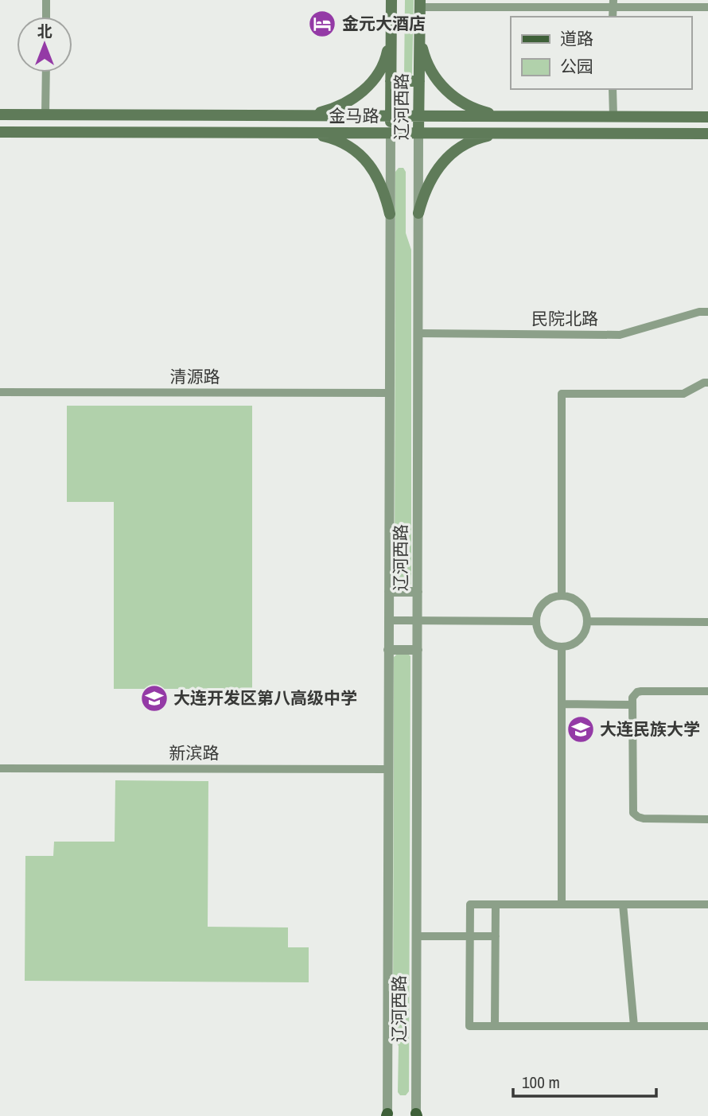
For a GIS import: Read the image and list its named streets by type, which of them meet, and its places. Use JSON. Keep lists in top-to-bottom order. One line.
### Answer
{"streets":{"main road":["辽河西路","金马路"],"street":["民院北路","清源路","新滨路"]},"crossings":[["辽河西路","金马路"],["辽河西路","民院北路"],["辽河西路","清源路"],["辽河西路","新滨路"]],"places":{"hotel":["金元大酒店"],"school or university":["大连开发区第八高级中学","大连民族大学"]},"legend":["道路","公园"],"scale_bar":"100 m","north":"top"}
